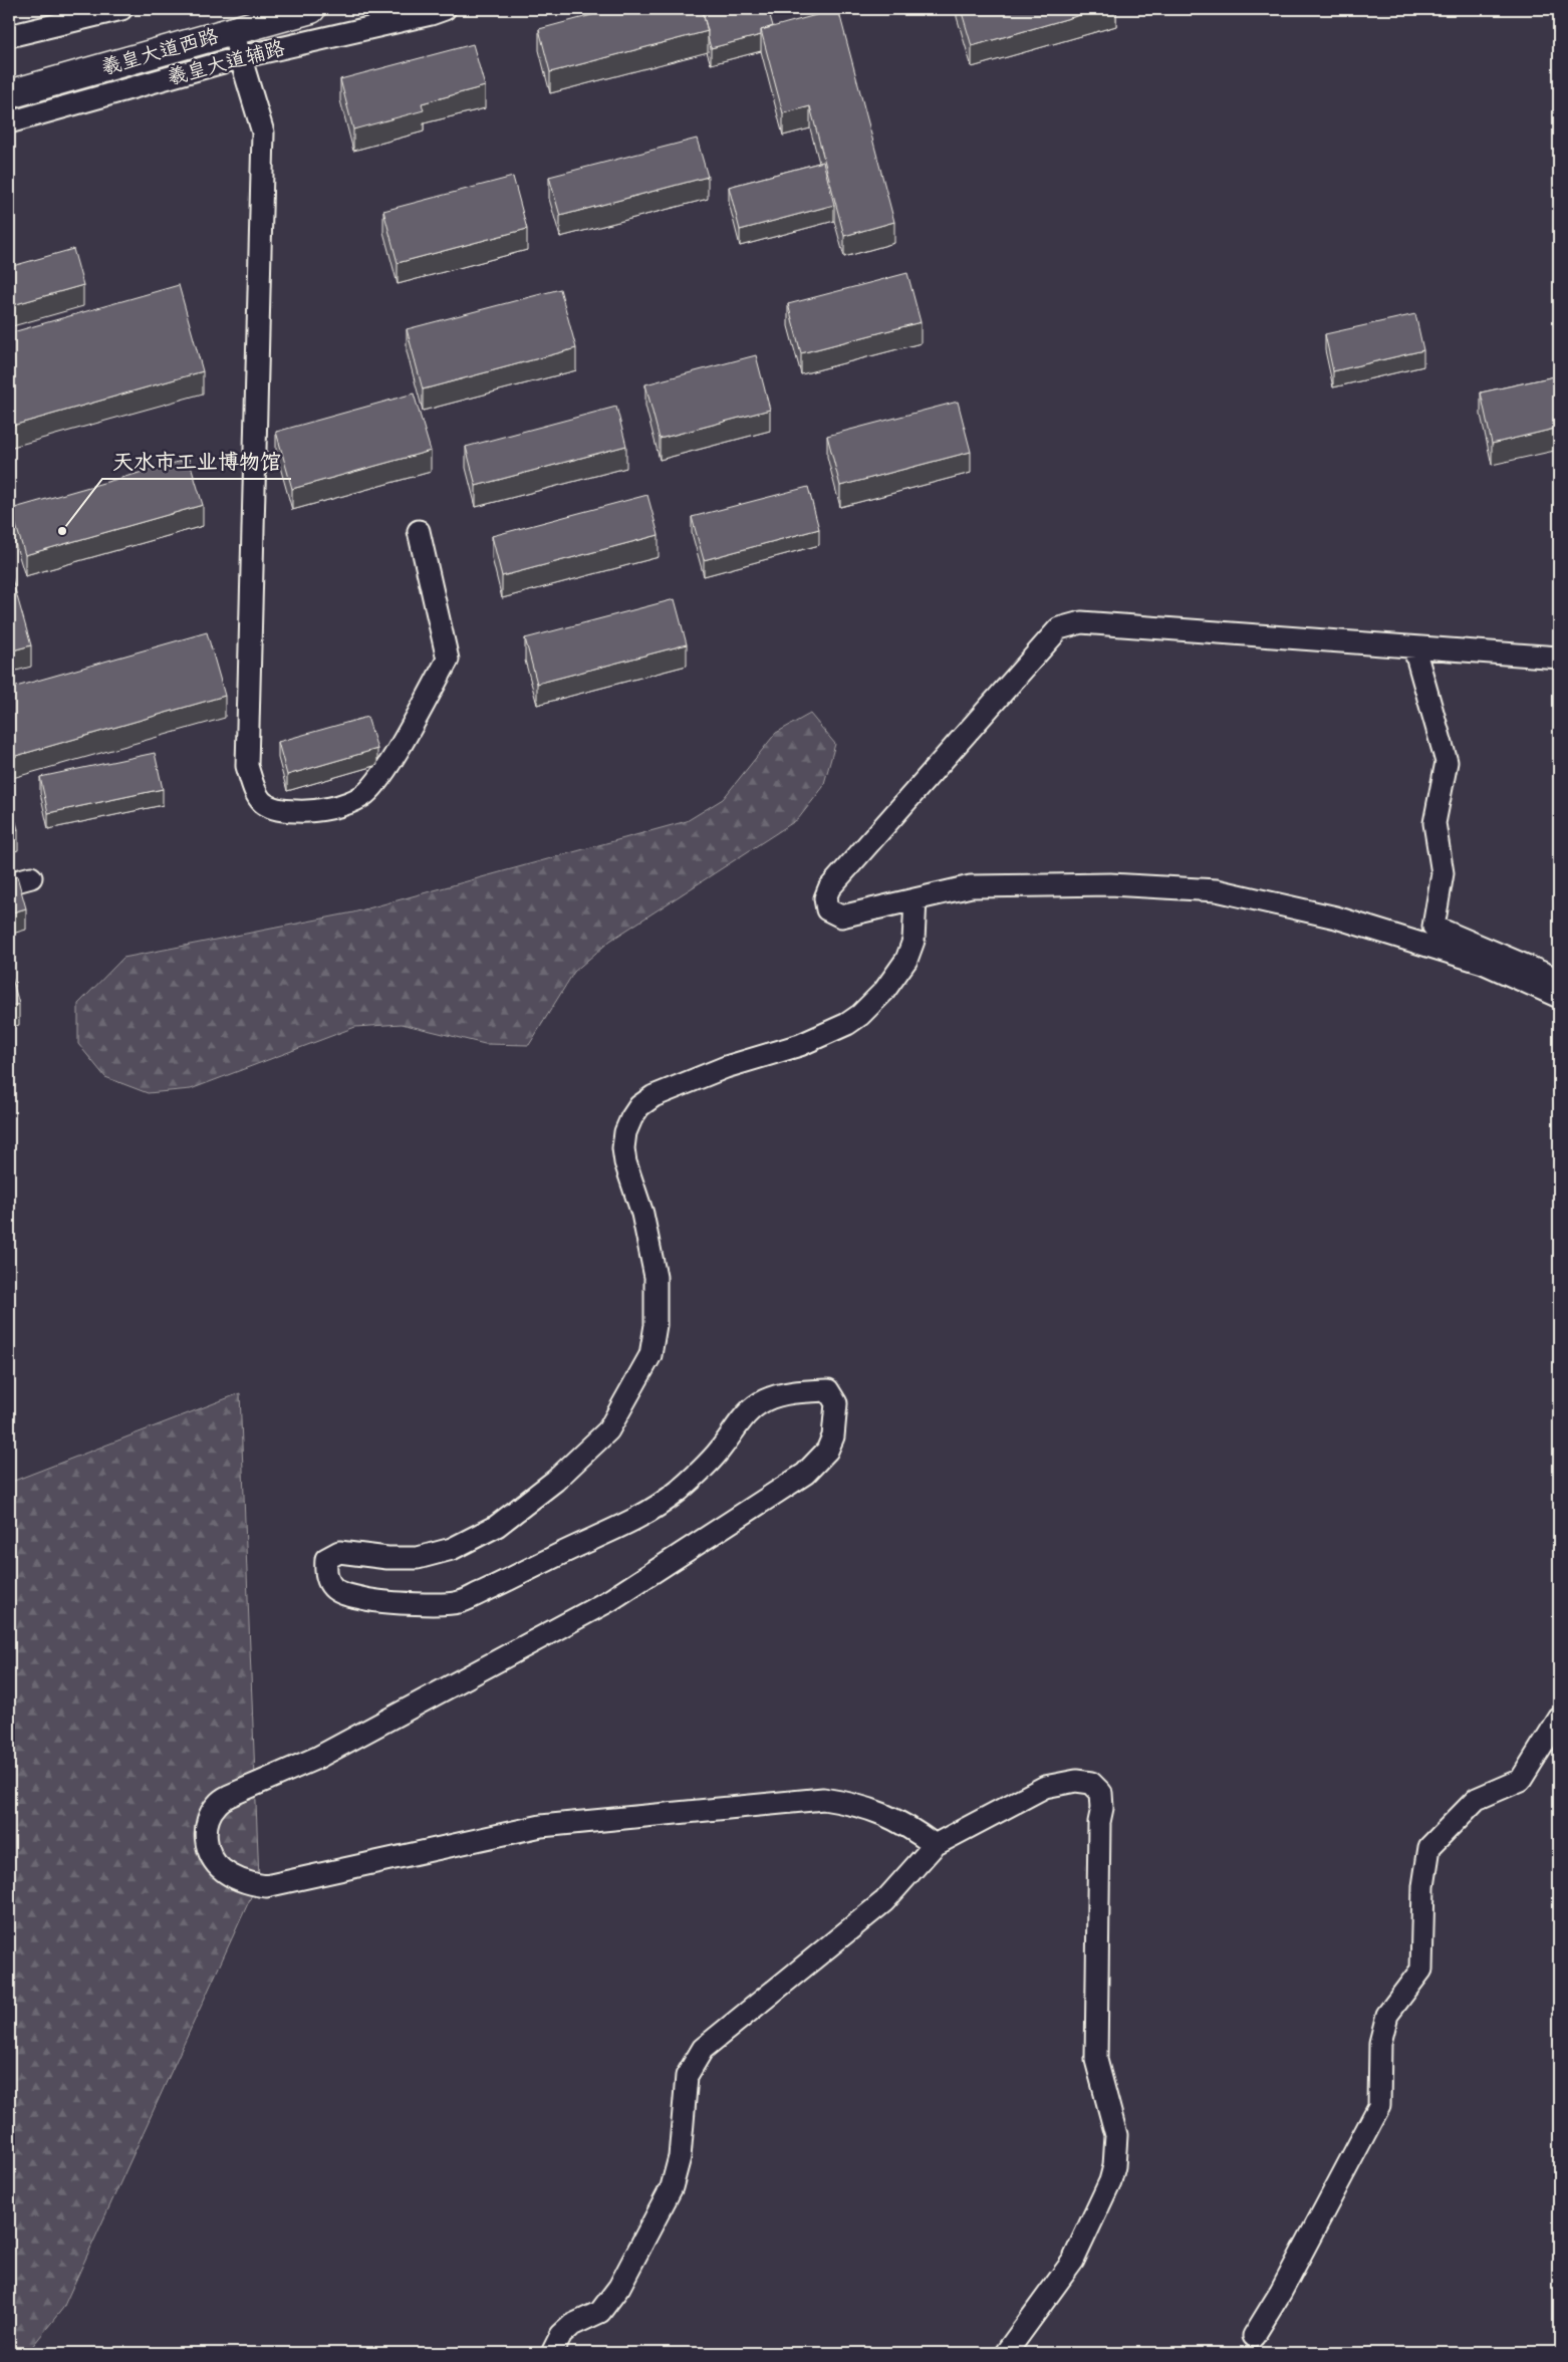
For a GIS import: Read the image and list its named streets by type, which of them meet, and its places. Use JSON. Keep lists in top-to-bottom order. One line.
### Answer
{"streets":{"main road":["羲皇大道西路"],"street":["羲皇大道辅路"]},"places":["天水市工业博物馆"]}
